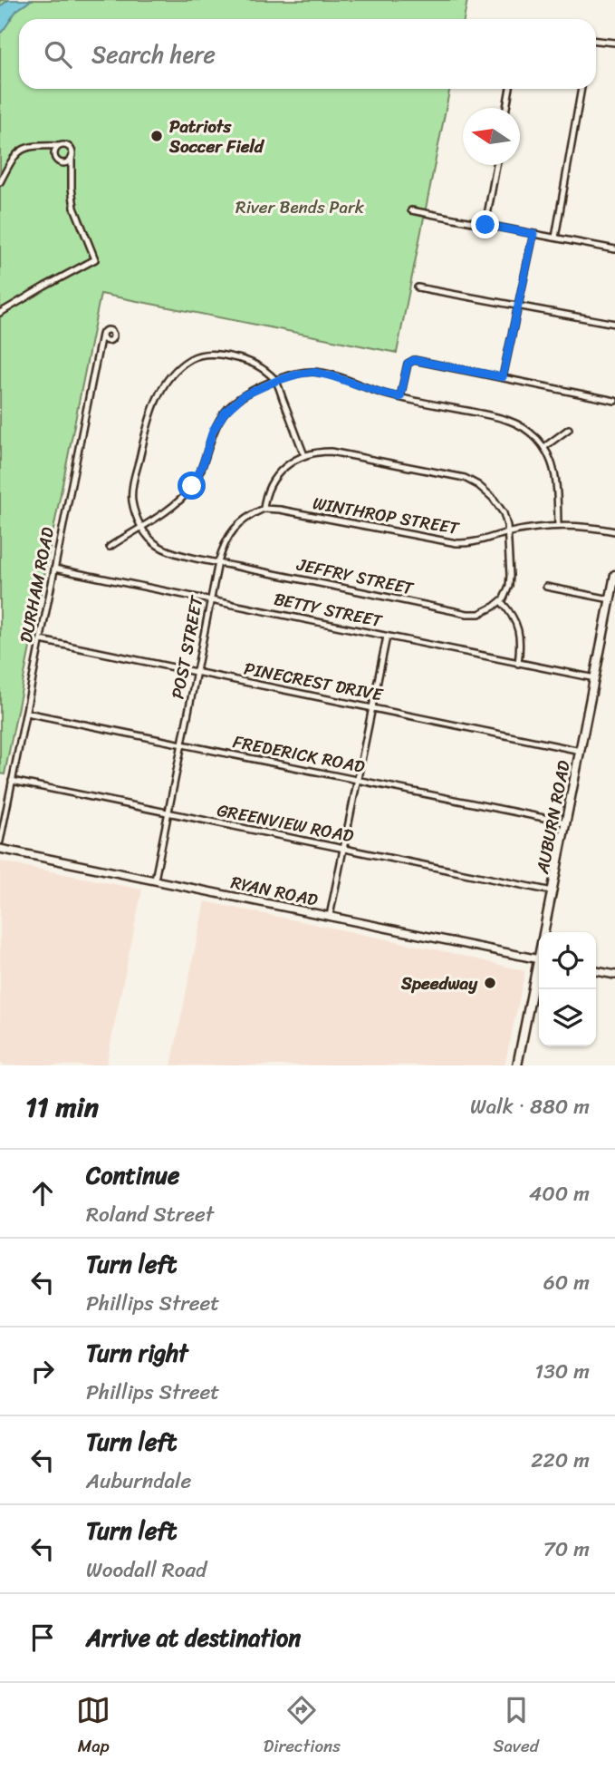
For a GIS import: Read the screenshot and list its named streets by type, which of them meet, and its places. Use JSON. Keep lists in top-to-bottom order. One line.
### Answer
{"streets":{"main road":["AUBURN ROAD"],"street":["WINTHROP STREET","JEFFRY STREET","DURHAM ROAD","BETTY STREET","POST STREET","PINECREST DRIVE","FREDERICK ROAD","GREENVIEW ROAD","RYAN ROAD"]},"crossings":[["WINTHROP STREET","POST STREET"],["JEFFRY STREET","POST STREET"],["DURHAM ROAD","BETTY STREET"],["DURHAM ROAD","PINECREST DRIVE"],["DURHAM ROAD","FREDERICK ROAD"],["DURHAM ROAD","GREENVIEW ROAD"],["BETTY STREET","POST STREET"],["BETTY STREET","AUBURN ROAD"],["POST STREET","PINECREST DRIVE"],["POST STREET","FREDERICK ROAD"],["POST STREET","GREENVIEW ROAD"],["POST STREET","RYAN ROAD"],["PINECREST DRIVE","AUBURN ROAD"],["FREDERICK ROAD","AUBURN ROAD"],["AUBURN ROAD","GREENVIEW ROAD"]],"parks":["River Bends Park"],"places":["Patriots Soccer Field","Speedway"],"north":"left","page":{"search":"Search here","heading":["11 min","Walk · 880 m"],"list":[["Continue","Roland Street","400 m"],["Turn left","Phillips Street","60 m"],["Turn right","Phillips Street","130 m"],["Turn left","Auburndale","220 m"],["Turn left","Woodall Road","70 m"],"Arrive at destination"],"nav":["Map","Directions","Saved"]}}
